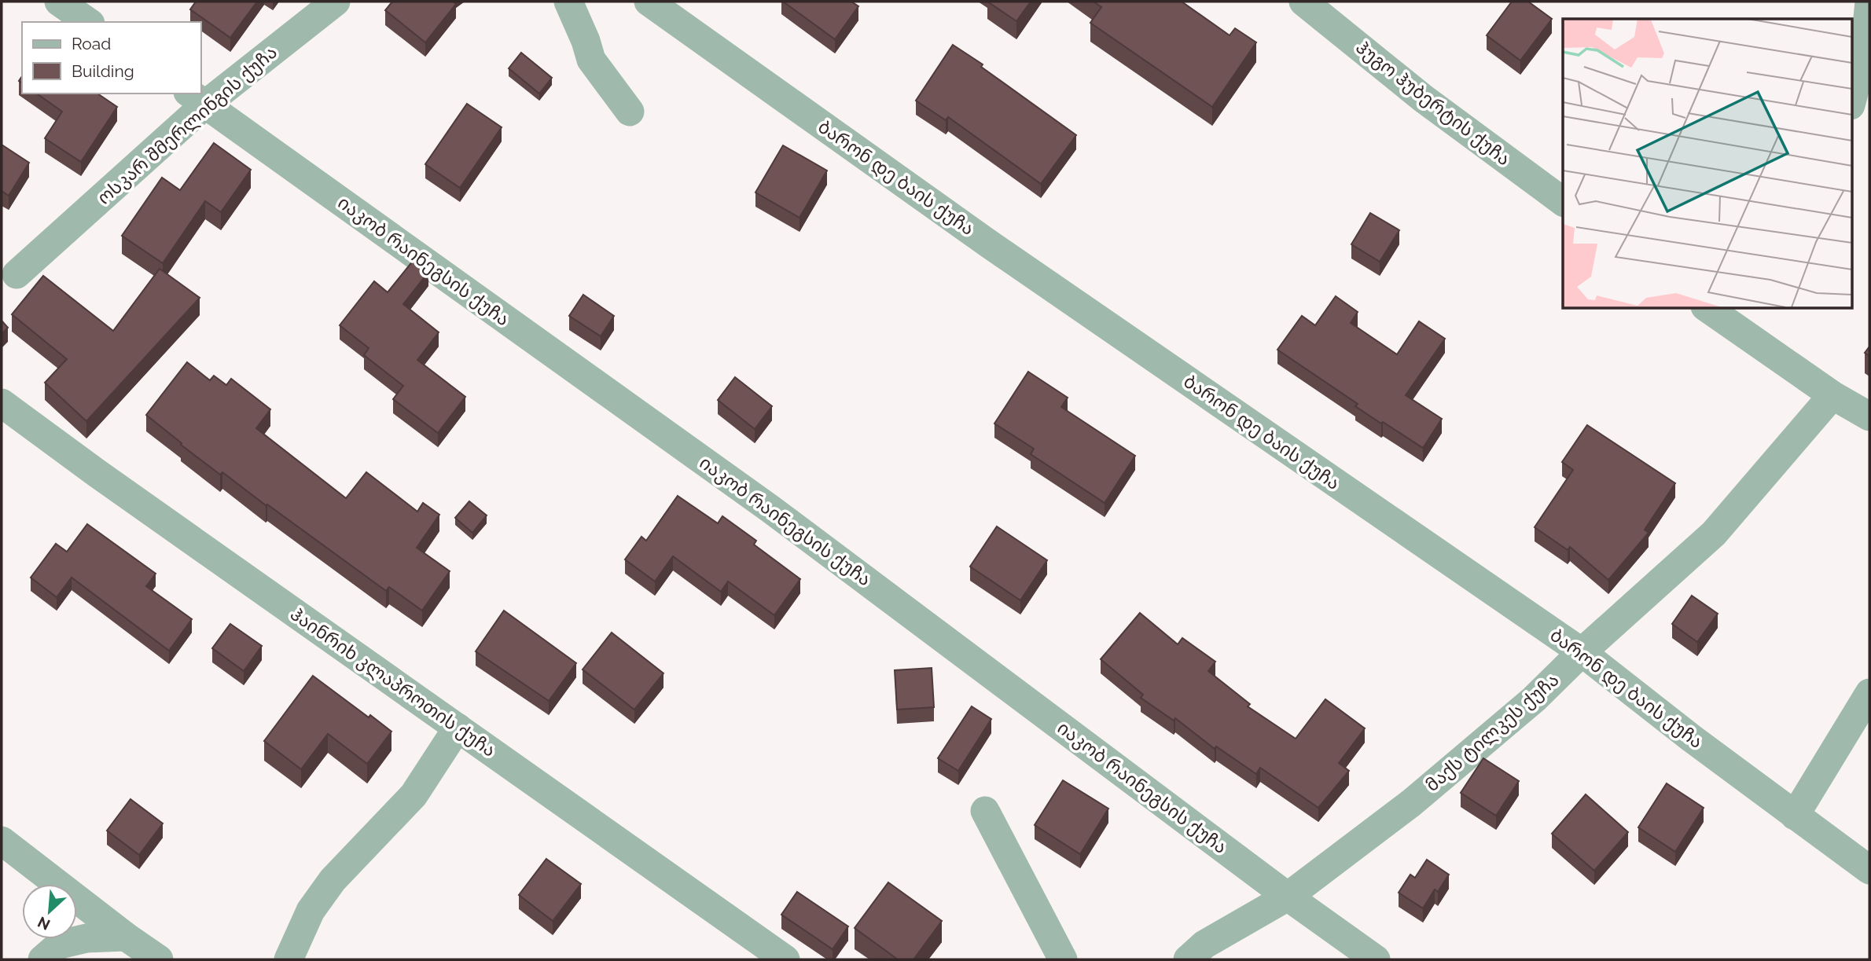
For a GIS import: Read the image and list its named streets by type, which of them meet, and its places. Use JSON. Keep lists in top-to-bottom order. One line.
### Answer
{"streets":{"street":["ჰუგო ჰუბერტის ქუჩა","ოსკარ შმერლინგის ქუჩა","ბარონ დე ბაის ქუჩა","იაკობ რაინეგსის ქუჩა","ჰაინრიხ კლაპროთის ქუჩა","მაქს ტილკეს ქუჩა"]},"crossings":[["ოსკარ შმერლინგის ქუჩა","იაკობ რაინეგსის ქუჩა"],["ბარონ დე ბაის ქუჩა","მაქს ტილკეს ქუჩა"],["იაკობ რაინეგსის ქუჩა","მაქს ტილკეს ქუჩა"]],"legend":["Road","Building"],"north":"bottom left"}
